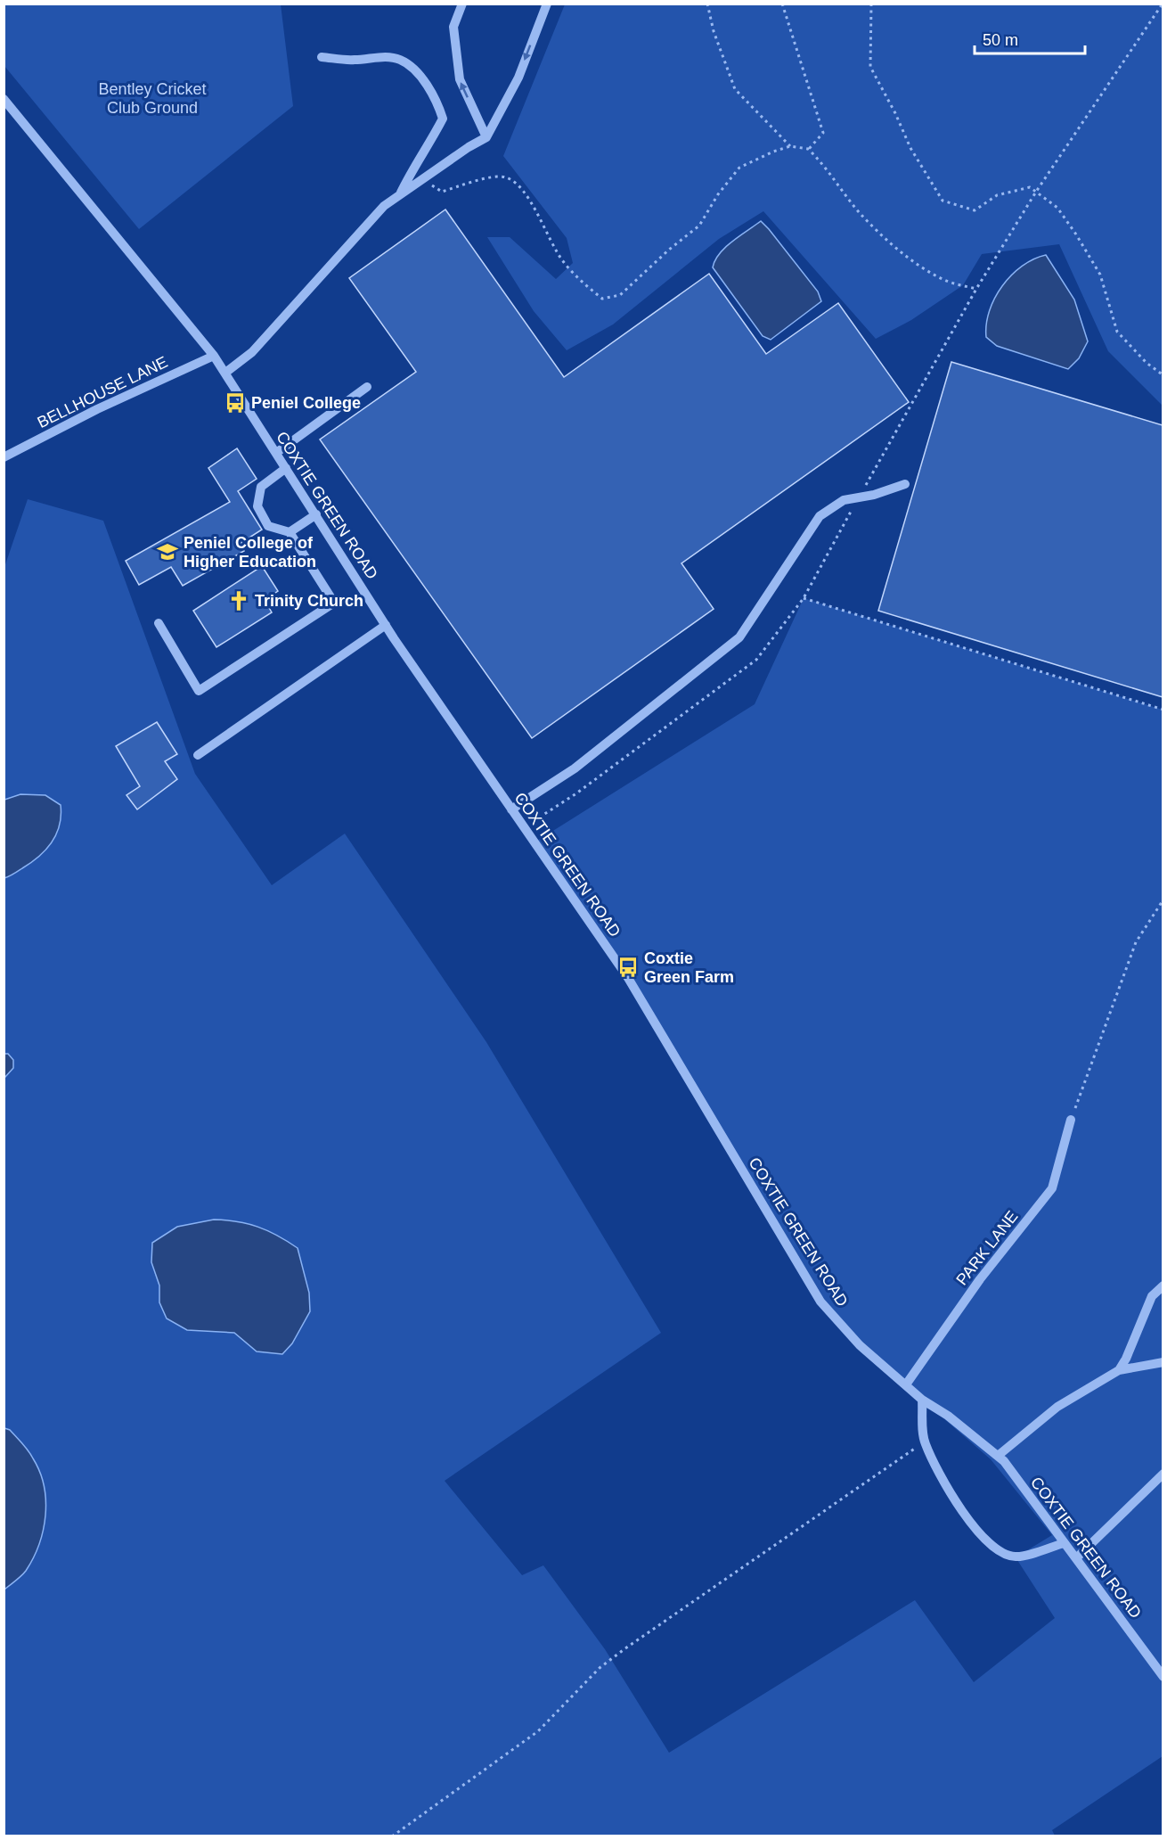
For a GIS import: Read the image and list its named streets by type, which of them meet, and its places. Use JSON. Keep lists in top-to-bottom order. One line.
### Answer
{"streets":{"street":["BELLHOUSE LANE","COXTIE GREEN ROAD","PARK LANE"]},"crossings":[["BELLHOUSE LANE","COXTIE GREEN ROAD"],["COXTIE GREEN ROAD","PARK LANE"]],"parks":["Bentley Cricket Club Ground"],"places":{"bus stop":["Peniel College","Coxtie Green Farm"],"school or university":["Peniel College of Higher Education"],"church":["Trinity Church"]},"scale_bar":"50 m"}
